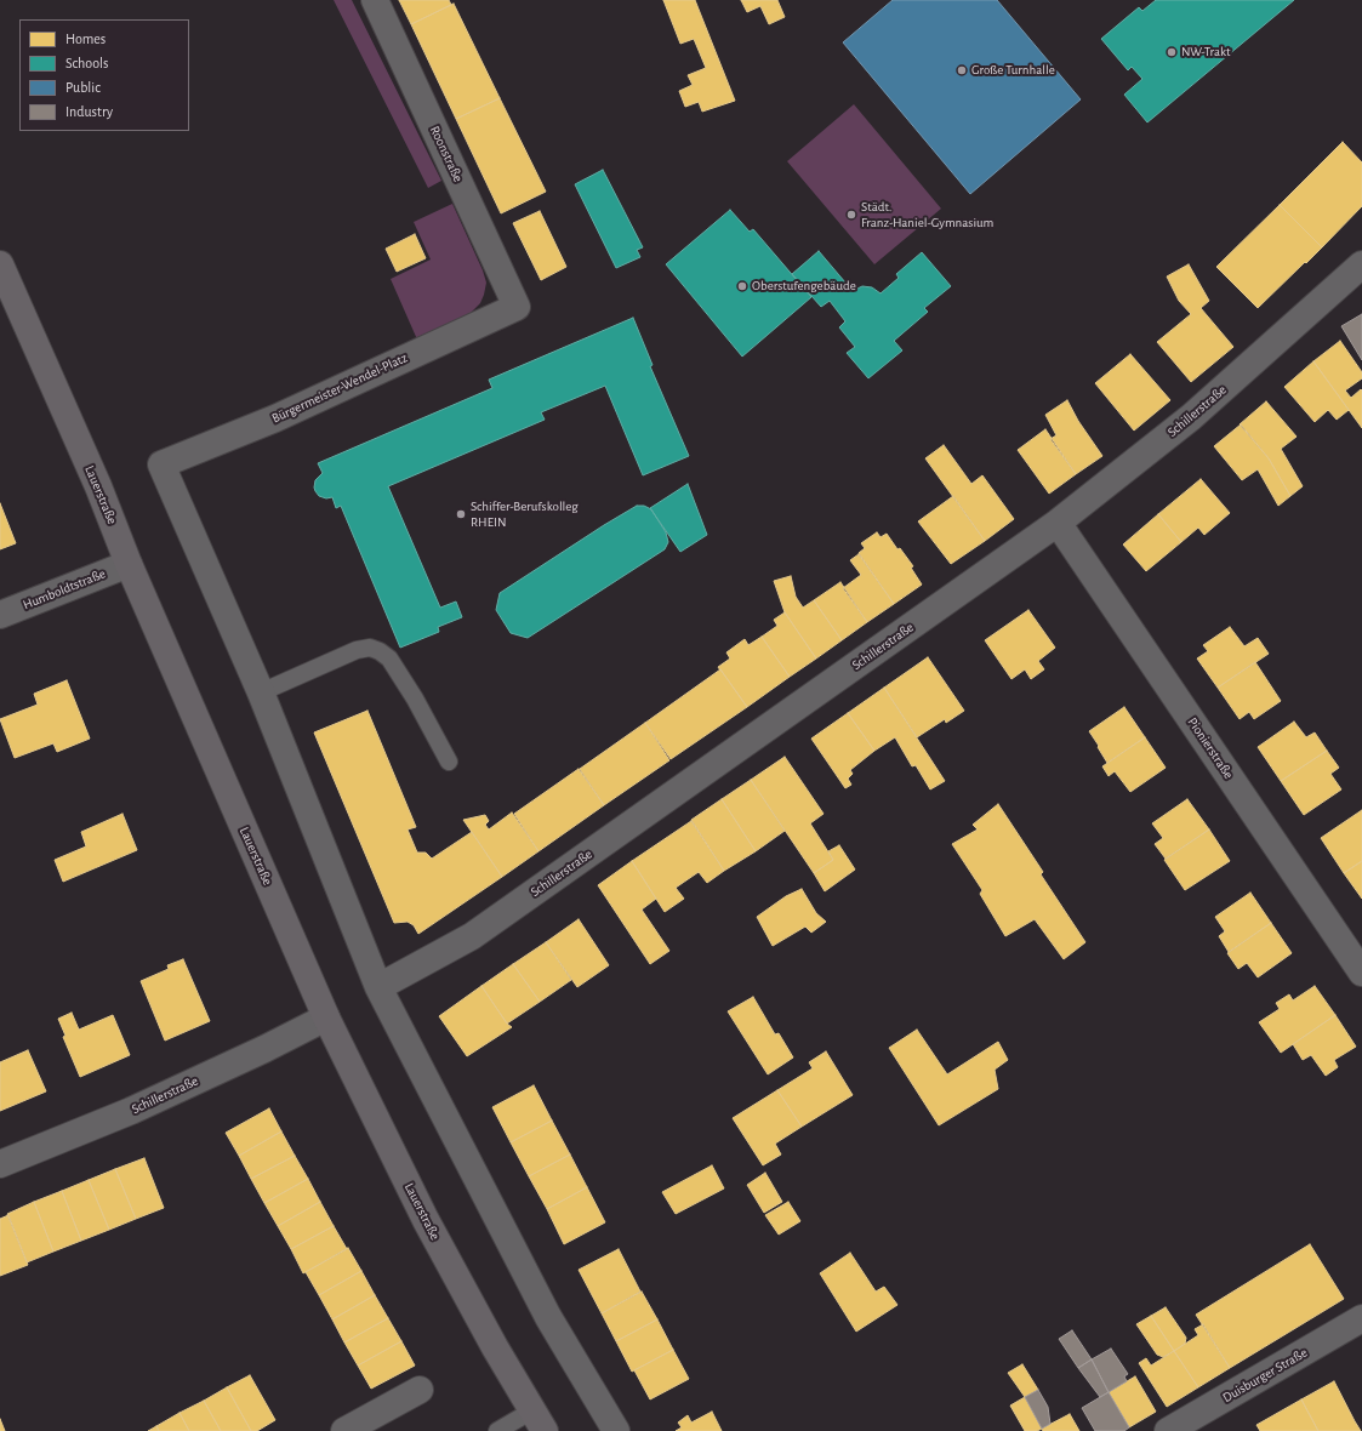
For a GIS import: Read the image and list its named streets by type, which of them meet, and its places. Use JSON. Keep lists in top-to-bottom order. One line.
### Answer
{"streets":{"main road":["Lauerstraße"],"street":["Roonstraße","Bürgermeister-Wendel-Platz","Schillerstraße","Humboldtstraße","Pionierstraße","Duisburger Straße"]},"crossings":[["Roonstraße","Bürgermeister-Wendel-Platz"],["Schillerstraße","Lauerstraße"],["Schillerstraße","Pionierstraße"],["Lauerstraße","Humboldtstraße"]],"places":["NW-Trakt","Große Turnhalle","Städt. Franz-Haniel-Gymnasium","Oberstufengebäude","Schiffer-Berufskolleg RHEIN"],"legend":["Homes","Schools","Public","Industry"]}
